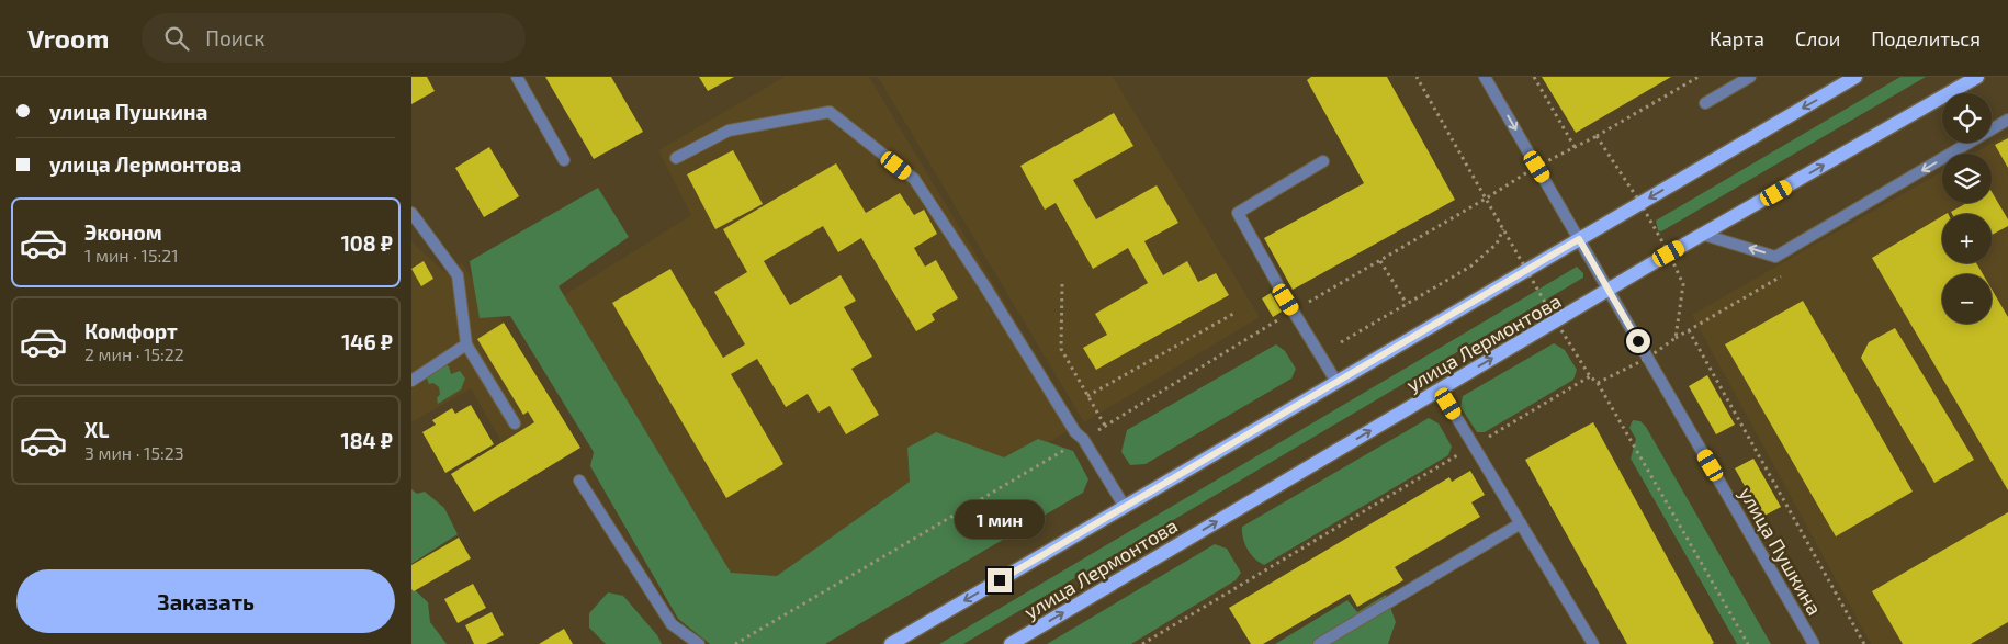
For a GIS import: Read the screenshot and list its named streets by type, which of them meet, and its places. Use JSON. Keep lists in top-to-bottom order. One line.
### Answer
{"streets":{"main road":["улица Лермонтова"],"street":["улица Пушкина"]},"crossings":[["улица Лермонтова","улица Пушкина"]],"page":{"header":"Vroom","search":"Поиск","nav":["Карта","Слои","Поделиться"],"banner":["улица Пушкина","улица Лермонтова"],"map_buttons":["+","−"],"list":[{"name":"Эконом","note":"1 мин · 15:21","value":"108 ₽"},{"name":"Комфорт","note":"2 мин · 15:22","value":"146 ₽"},{"name":"XL","note":"3 мин · 15:23","value":"184 ₽"}],"bubble":"1 мин","buttons":"Заказать"}}
